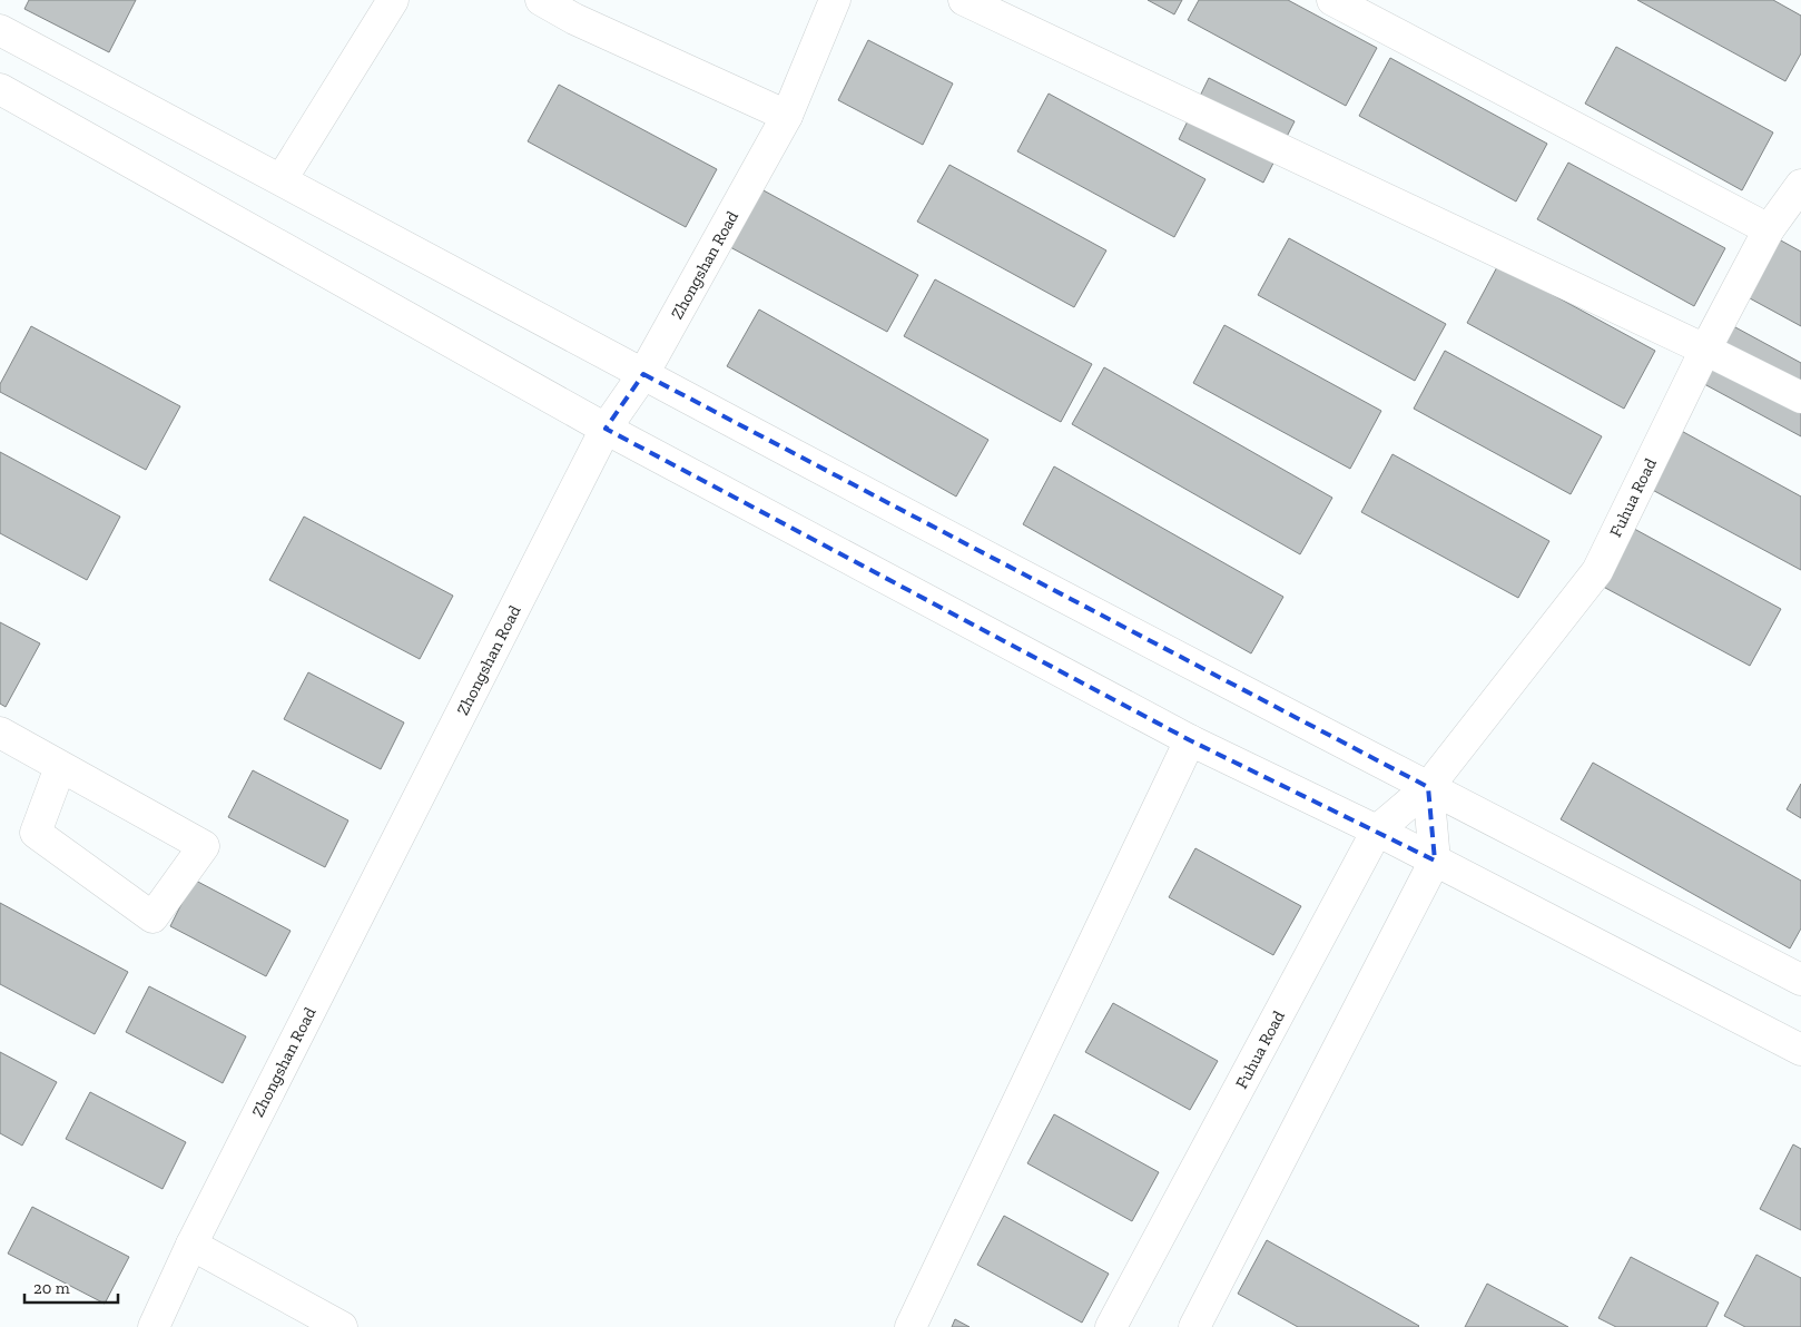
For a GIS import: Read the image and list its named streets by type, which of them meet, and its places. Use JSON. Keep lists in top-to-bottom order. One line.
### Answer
{"streets":{"street":["Zhongshan Road","Fuhua Road"]},"scale_bar":"20 m"}
